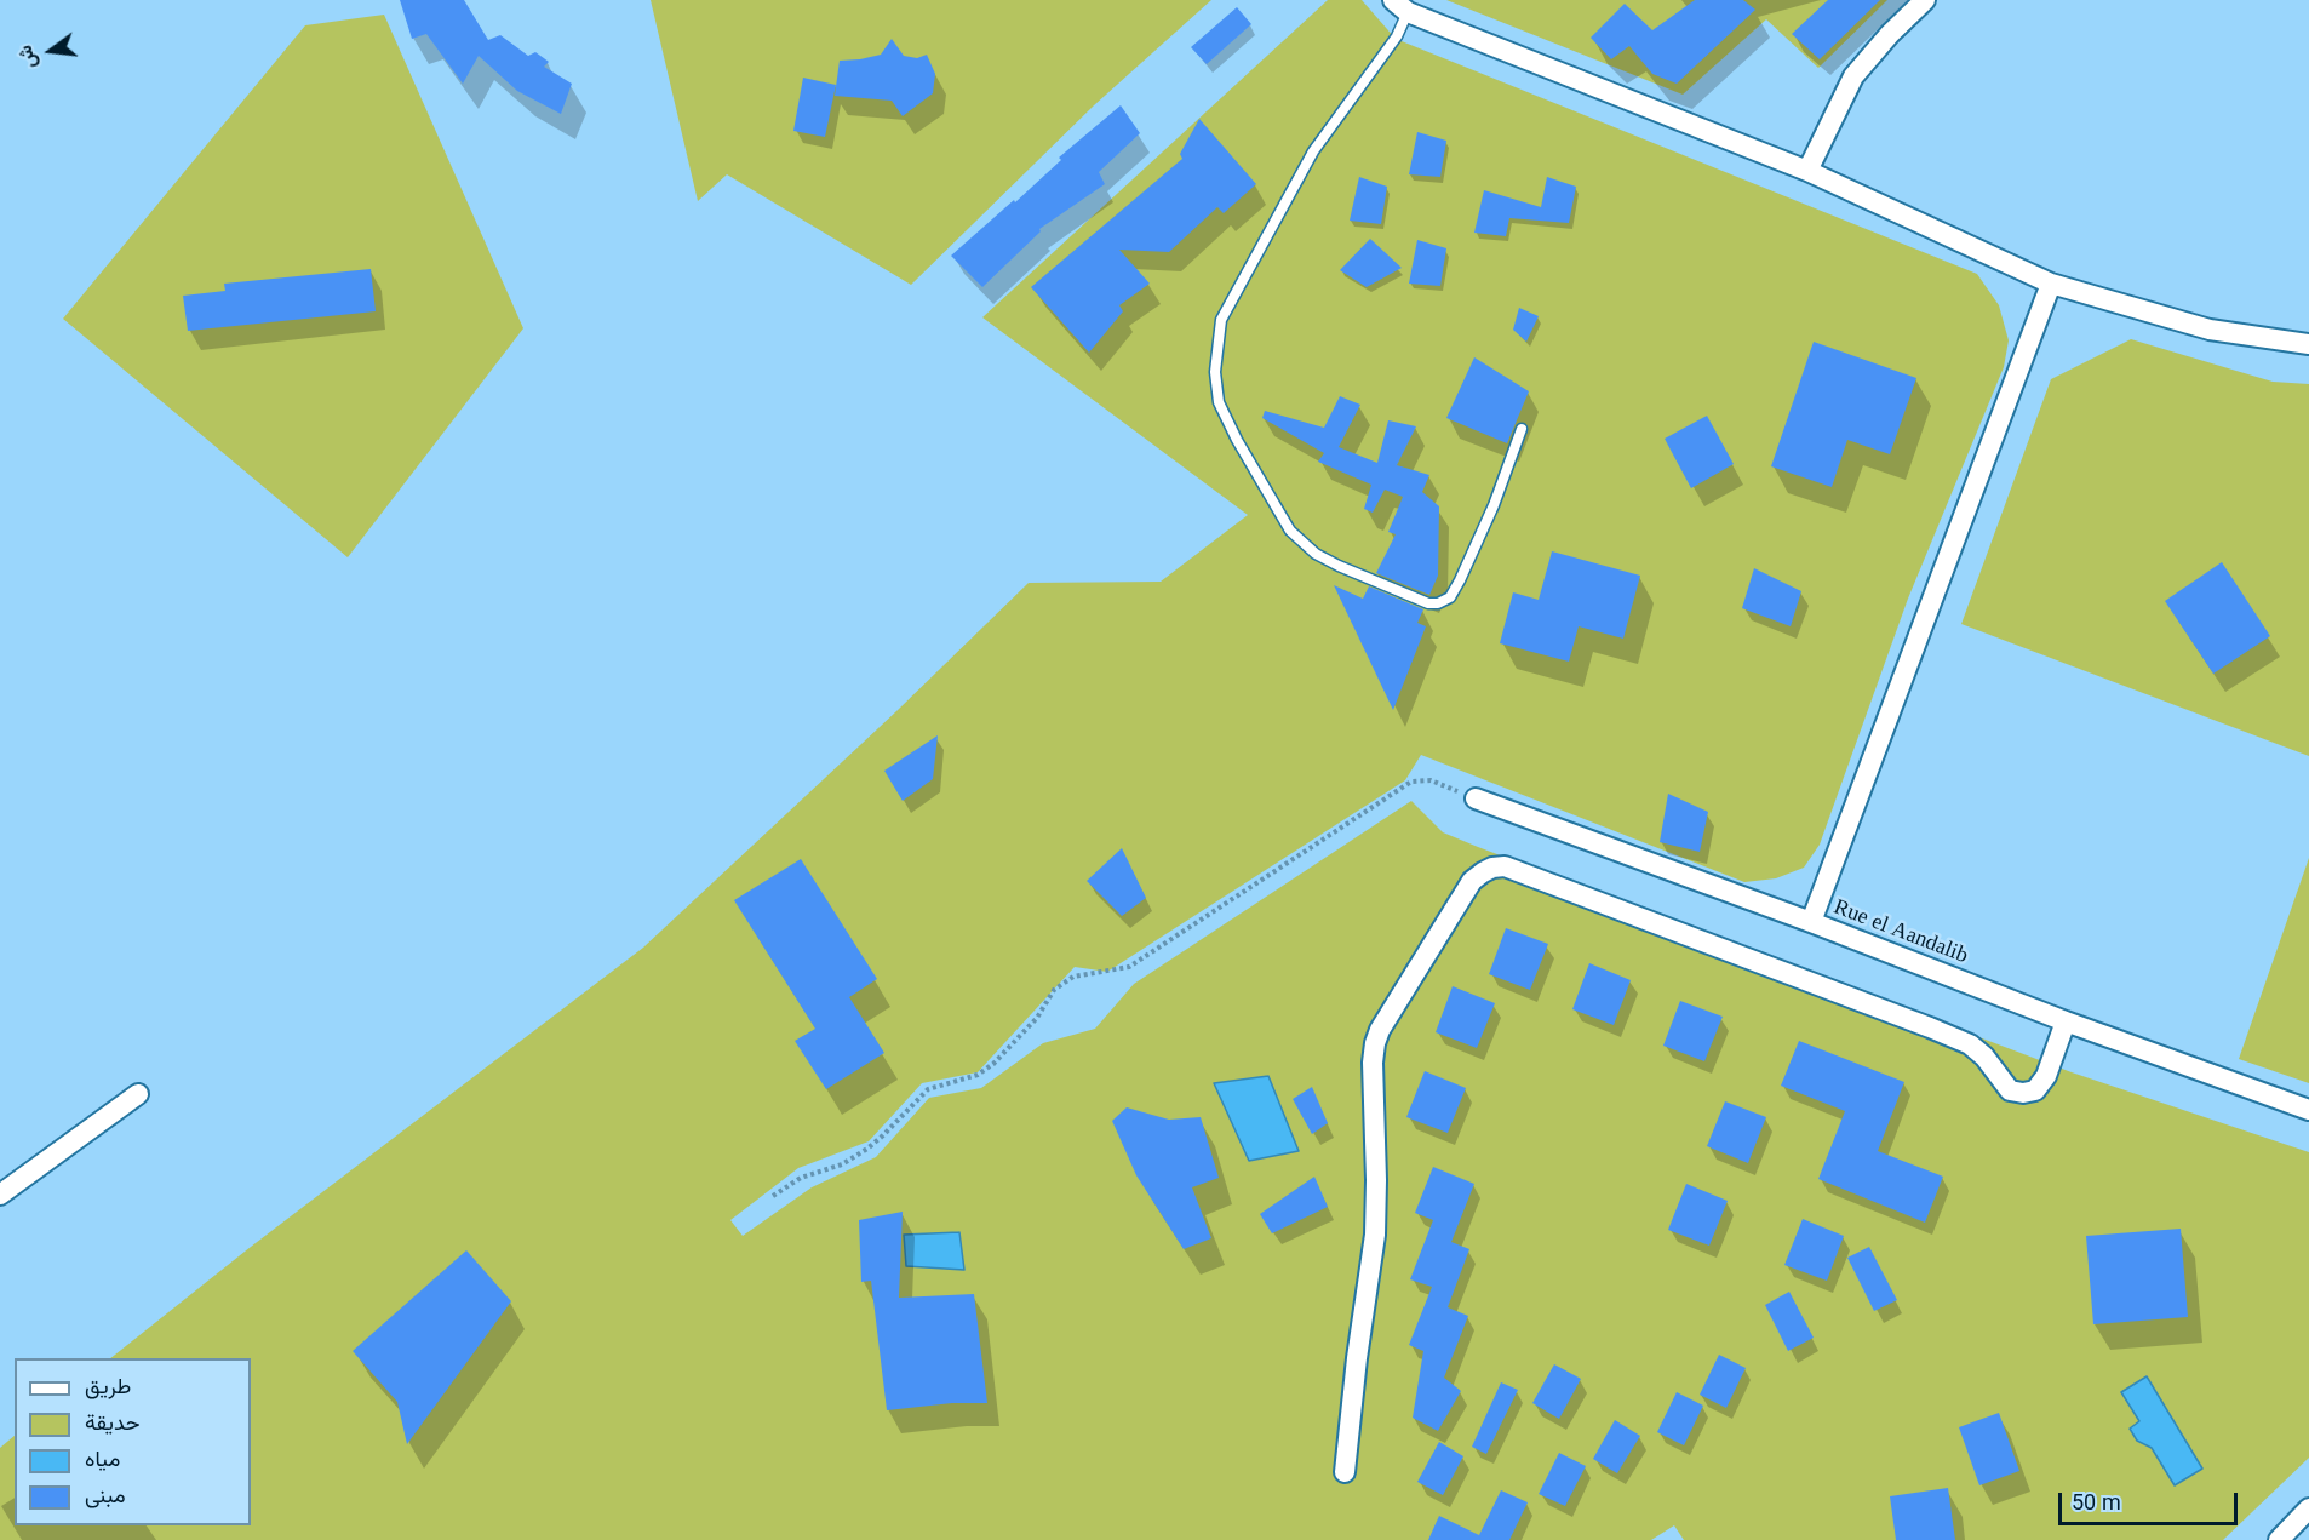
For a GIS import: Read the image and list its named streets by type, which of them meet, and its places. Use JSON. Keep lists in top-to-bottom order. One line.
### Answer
{"streets":{"street":["Rue el Aandalib"]},"legend":["طريق","حديقة","مياه","مبنى"],"scale_bar":"50 m","north":"left"}
